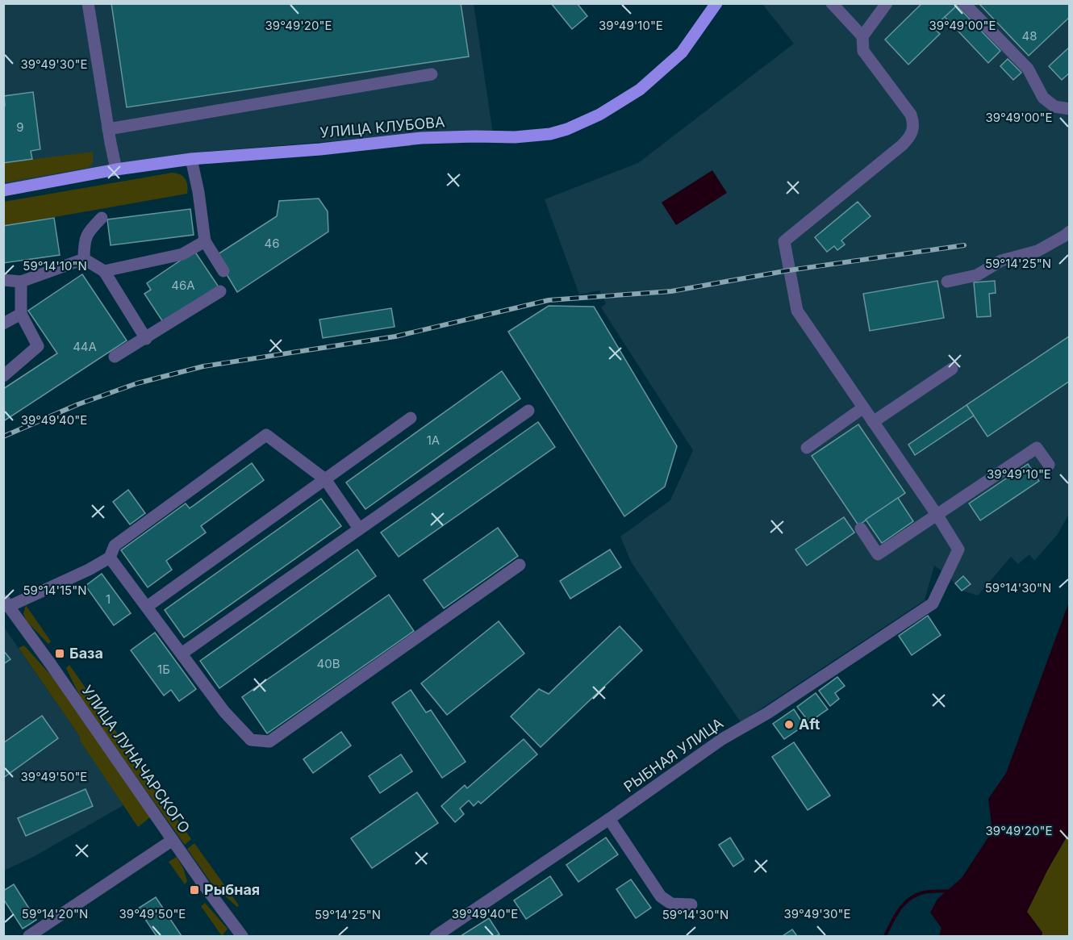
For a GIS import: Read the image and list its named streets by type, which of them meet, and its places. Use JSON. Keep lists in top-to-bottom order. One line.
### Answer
{"streets":{"main road":["УЛИЦА КЛУБОВА"],"street":["РЫБНАЯ УЛИЦА","УЛИЦА ЛУНАЧАРСКОГО"]},"places":{"transit":["База","Рыбная"],"other":["Aft"]},"house_numbers":["48","9","46","46А","44А","1А","1","40В","1Б"],"coordinates":["39°49'20\"E","39°49'10\"E","39°49'00\"E","39°49'30\"E","59°14'25\"N","59°14'10\"N","39°49'40\"E","59°14'30\"N","59°14'15\"N","39°49'50\"E","59°14'20\"N"]}
